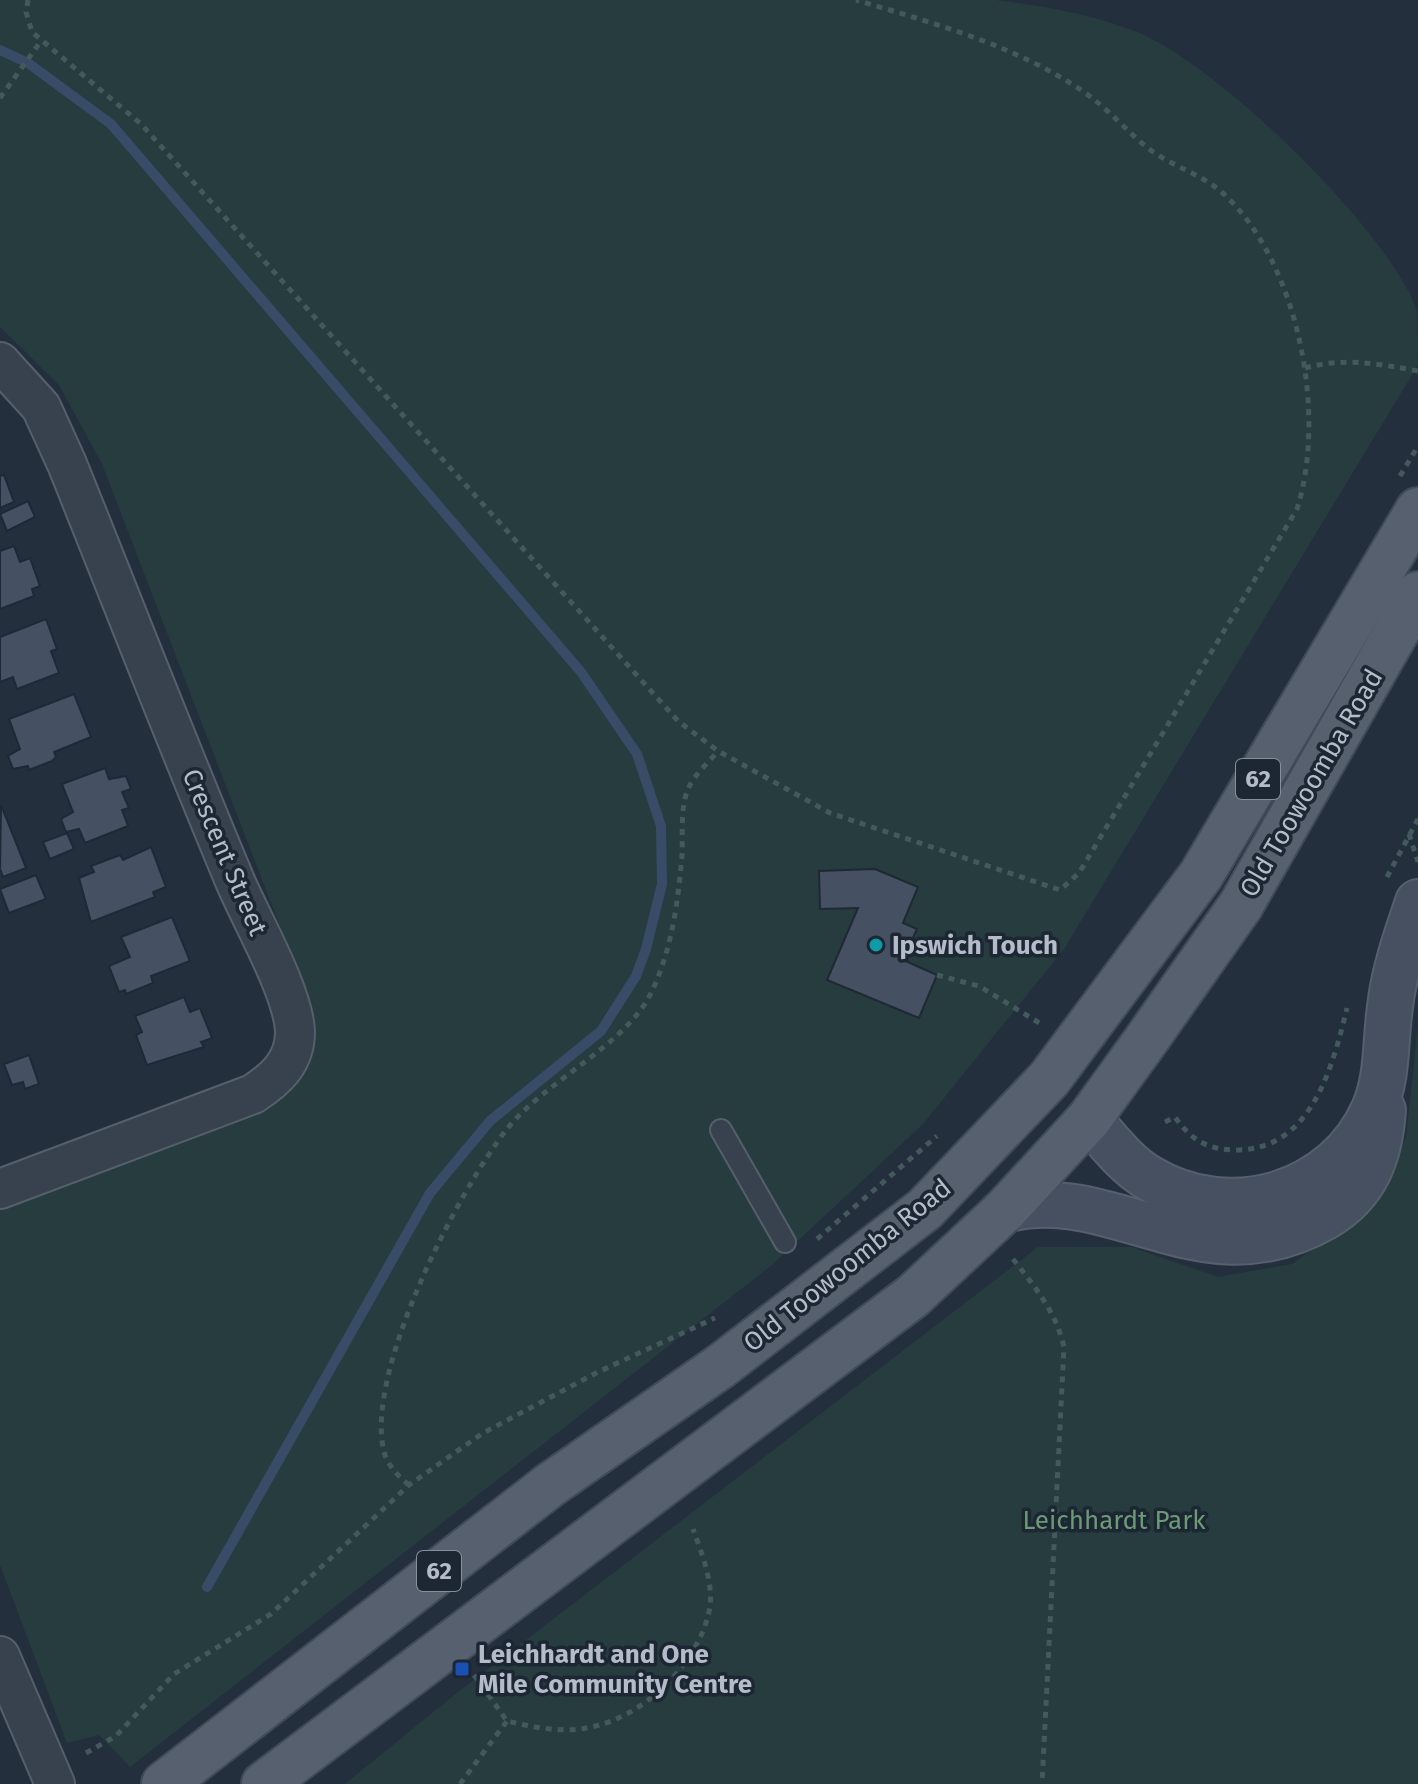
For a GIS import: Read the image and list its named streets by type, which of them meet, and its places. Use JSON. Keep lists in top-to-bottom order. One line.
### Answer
{"streets":{"main road":["62","Old Toowoomba Road"],"street":["Crescent Street"]},"parks":["Leichhardt Park"],"places":{"other":["Ipswich Touch"],"transit":["Leichhardt and One Mile Community Centre"]}}
